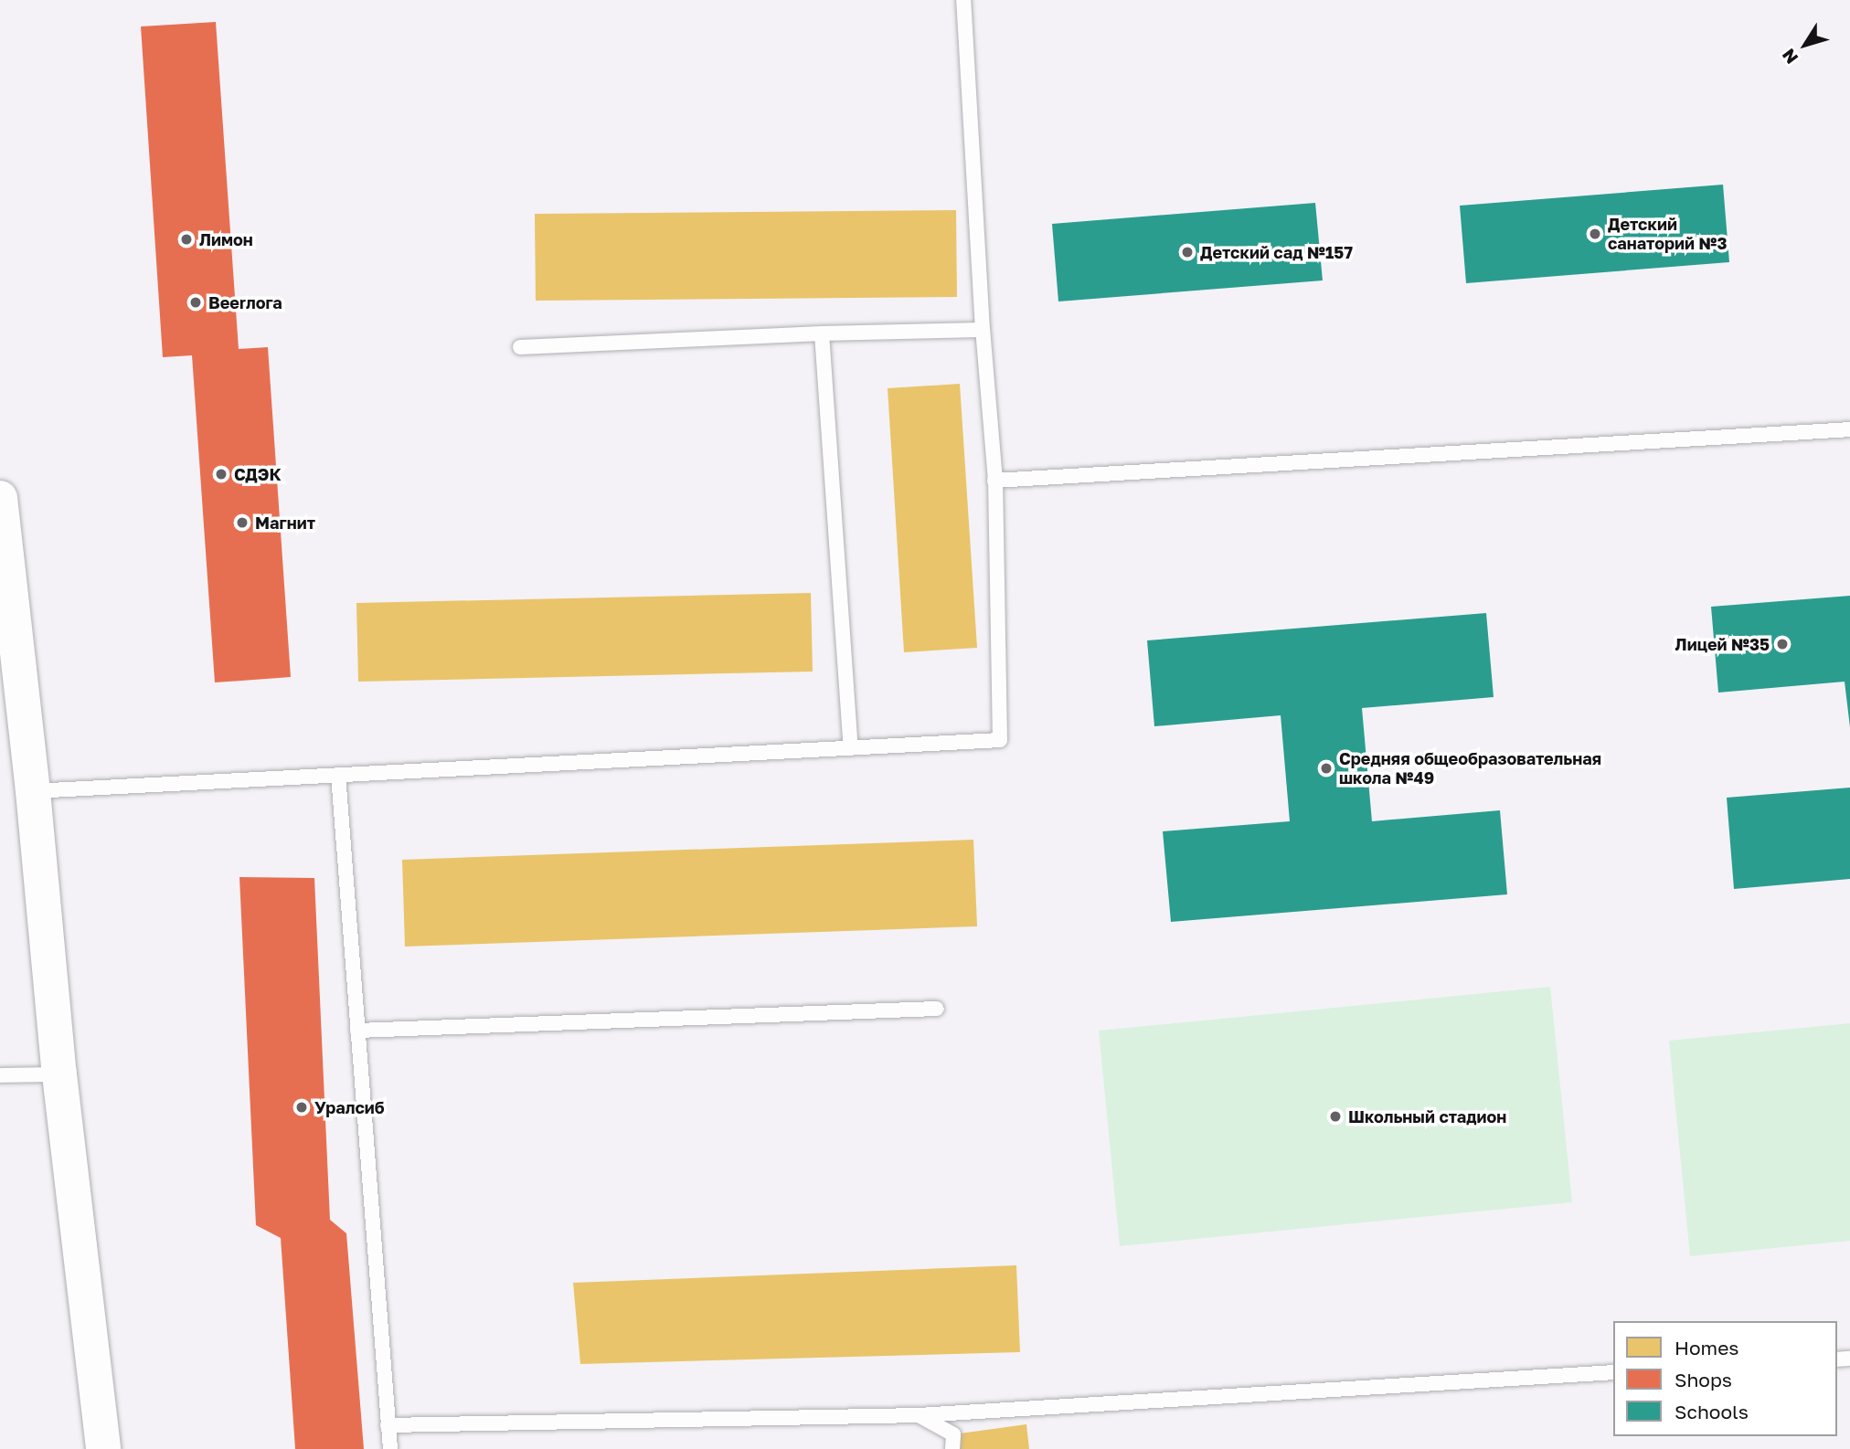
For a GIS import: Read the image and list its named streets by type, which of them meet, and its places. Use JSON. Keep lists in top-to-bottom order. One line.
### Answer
{"places":["Детский санаторий №3","Лимон","Детский сад №157","Beerлога","СДЭК","Магнит","Лицей №35","Средняя общеобразовательная школа №49","Уралсиб","Школьный стадион"],"legend":["Homes","Shops","Schools"],"north":"bottom left"}
